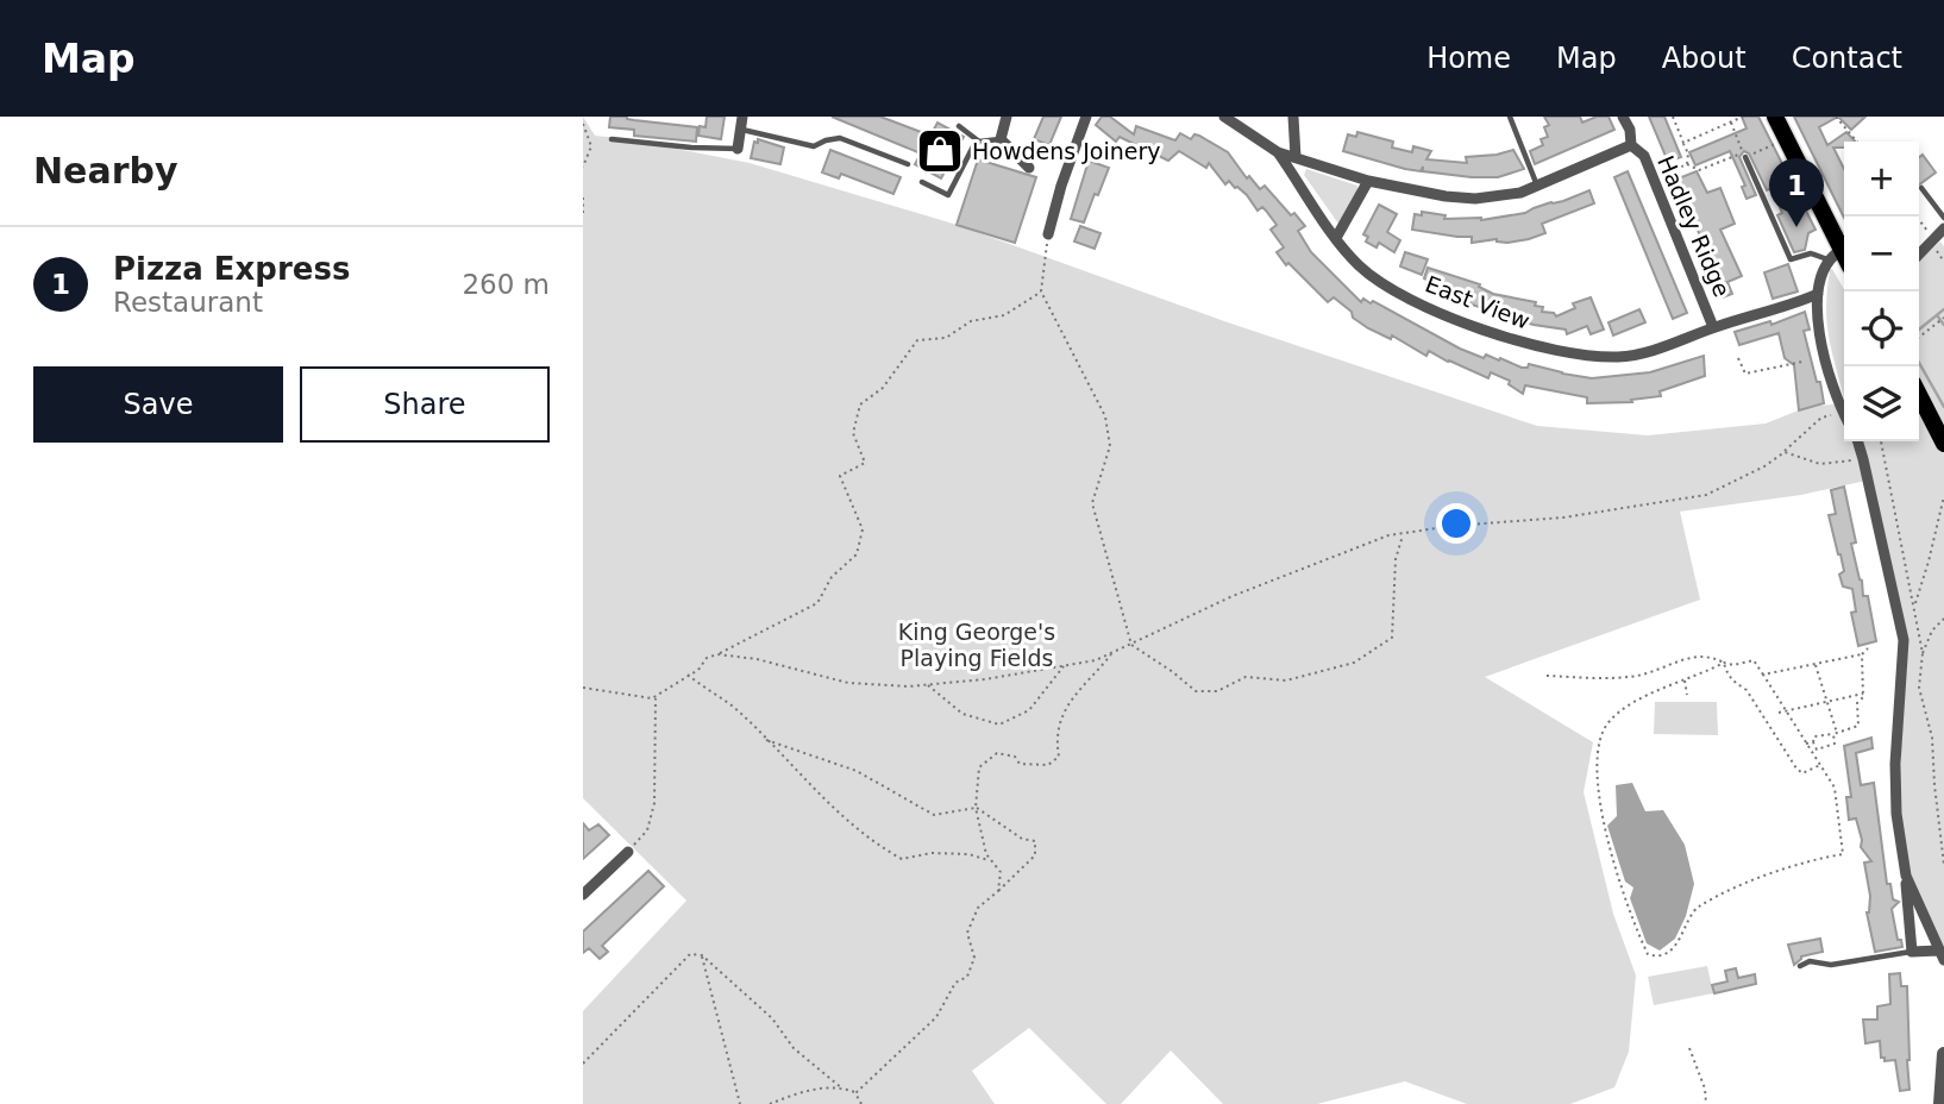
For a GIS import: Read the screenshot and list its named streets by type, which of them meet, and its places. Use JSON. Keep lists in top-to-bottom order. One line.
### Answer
{"streets":{"street":["Hadley Ridge","East View"]},"crossings":[["Hadley Ridge","East View"]],"parks":["King George's Playing Fields"],"places":{"shop":["Howdens Joinery"]},"page":{"header":"Map","nav":["Home","Map","About","Contact"],"heading":"Nearby","map_buttons":["+","−"],"pins":"1","list":[{"mark":"1","name":"Pizza Express","note":"Restaurant","value":"260 m"}],"buttons":["Save","Share"]}}
